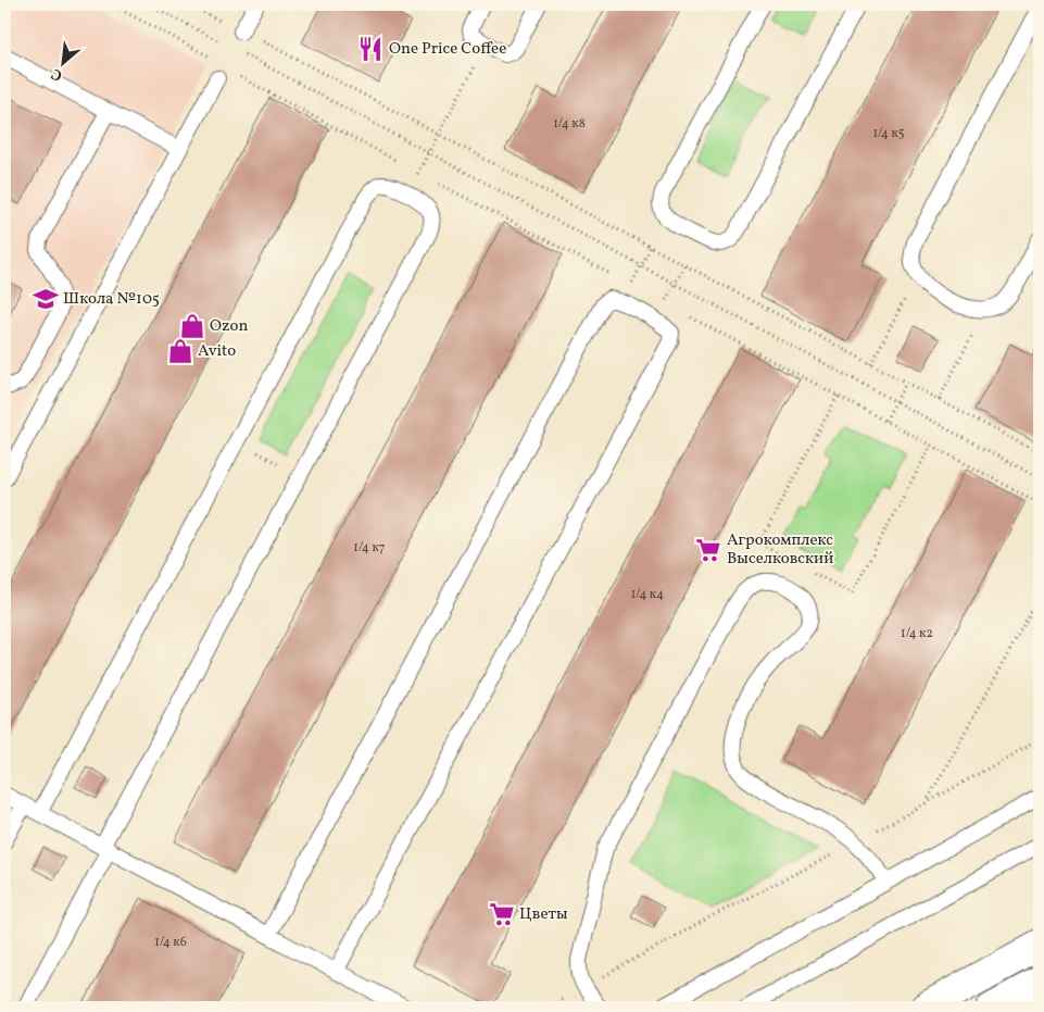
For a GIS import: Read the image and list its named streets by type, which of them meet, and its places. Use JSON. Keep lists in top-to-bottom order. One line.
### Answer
{"places":{"restaurant":["One Price Coffee"],"school or university":["Школа №105"],"shop":["Ozon","Avito"],"supermarket":["Агрокомплекс Выселковский","Цветы"]},"house_numbers":["1/4 к8","1/4 к5","1/4 к7","1/4 к4","1/4 к2","1/4 к6"],"north":"bottom left"}
